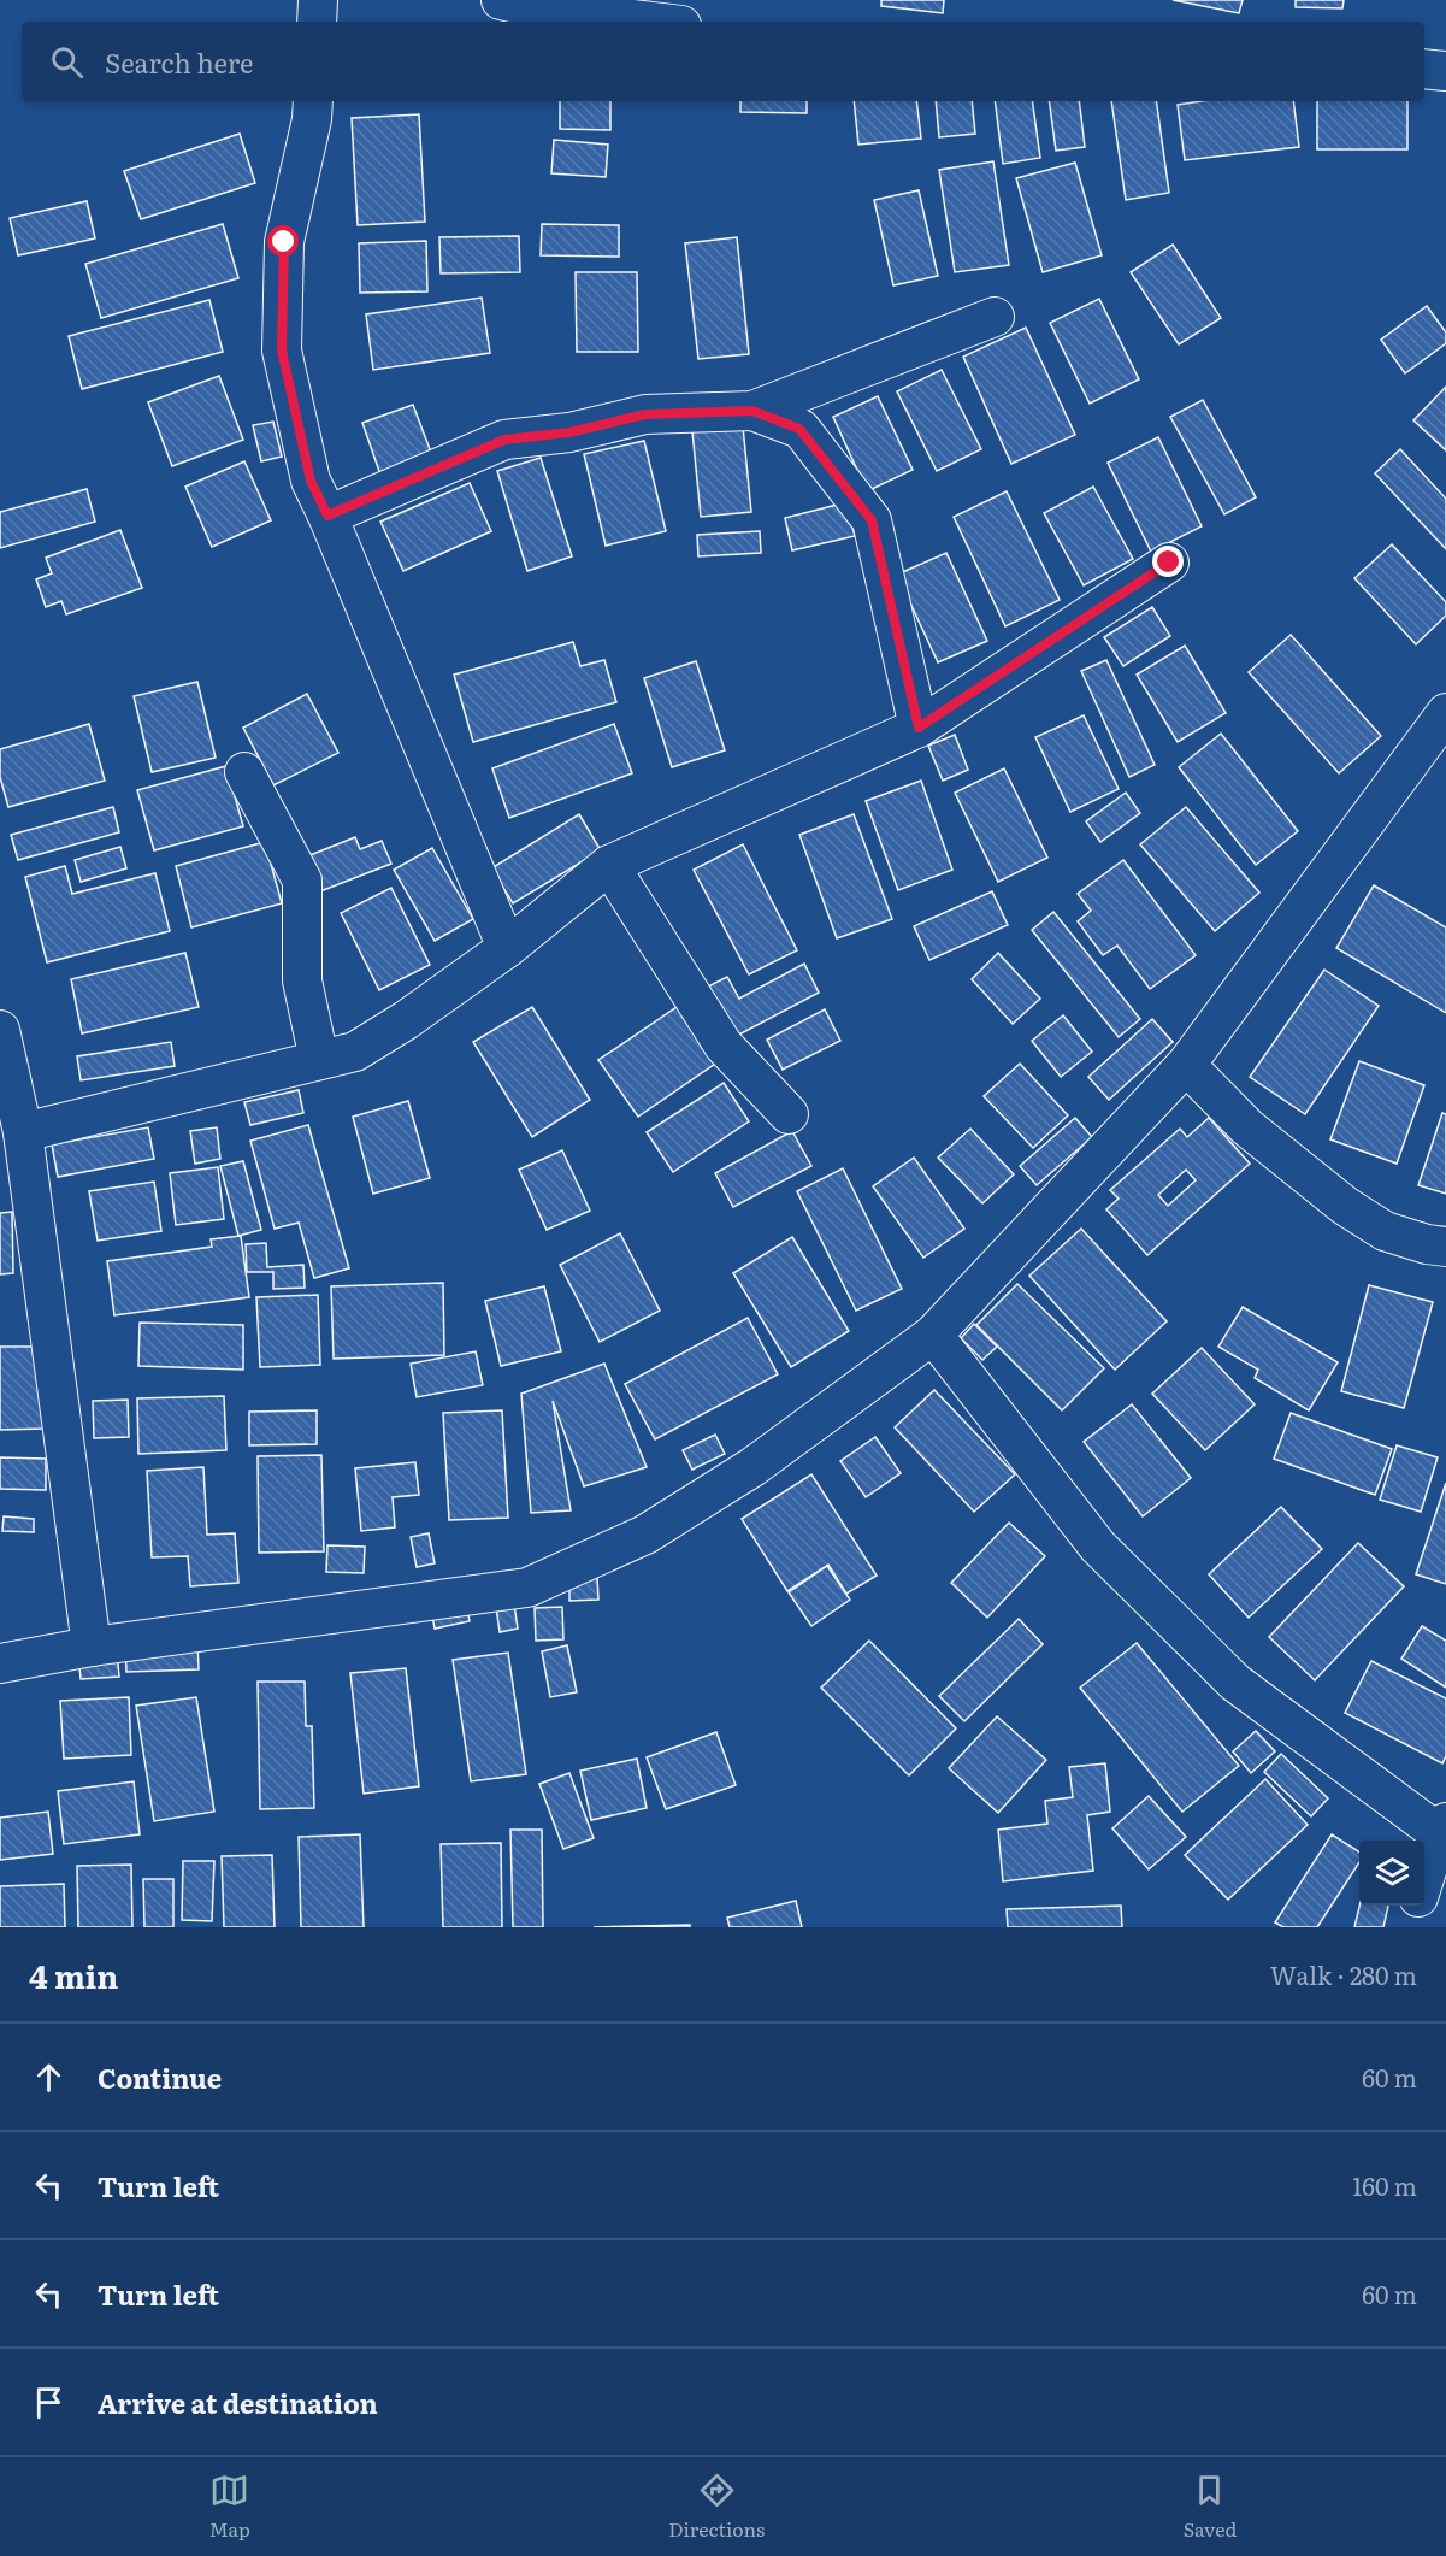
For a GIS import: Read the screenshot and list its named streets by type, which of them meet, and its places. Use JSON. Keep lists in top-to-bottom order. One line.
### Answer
{"page":{"search":"Search here","heading":["4 min","Walk · 280 m"],"list":[["Continue","60 m"],["Turn left","160 m"],["Turn left","60 m"],"Arrive at destination"],"nav":["Map","Directions","Saved"]}}
